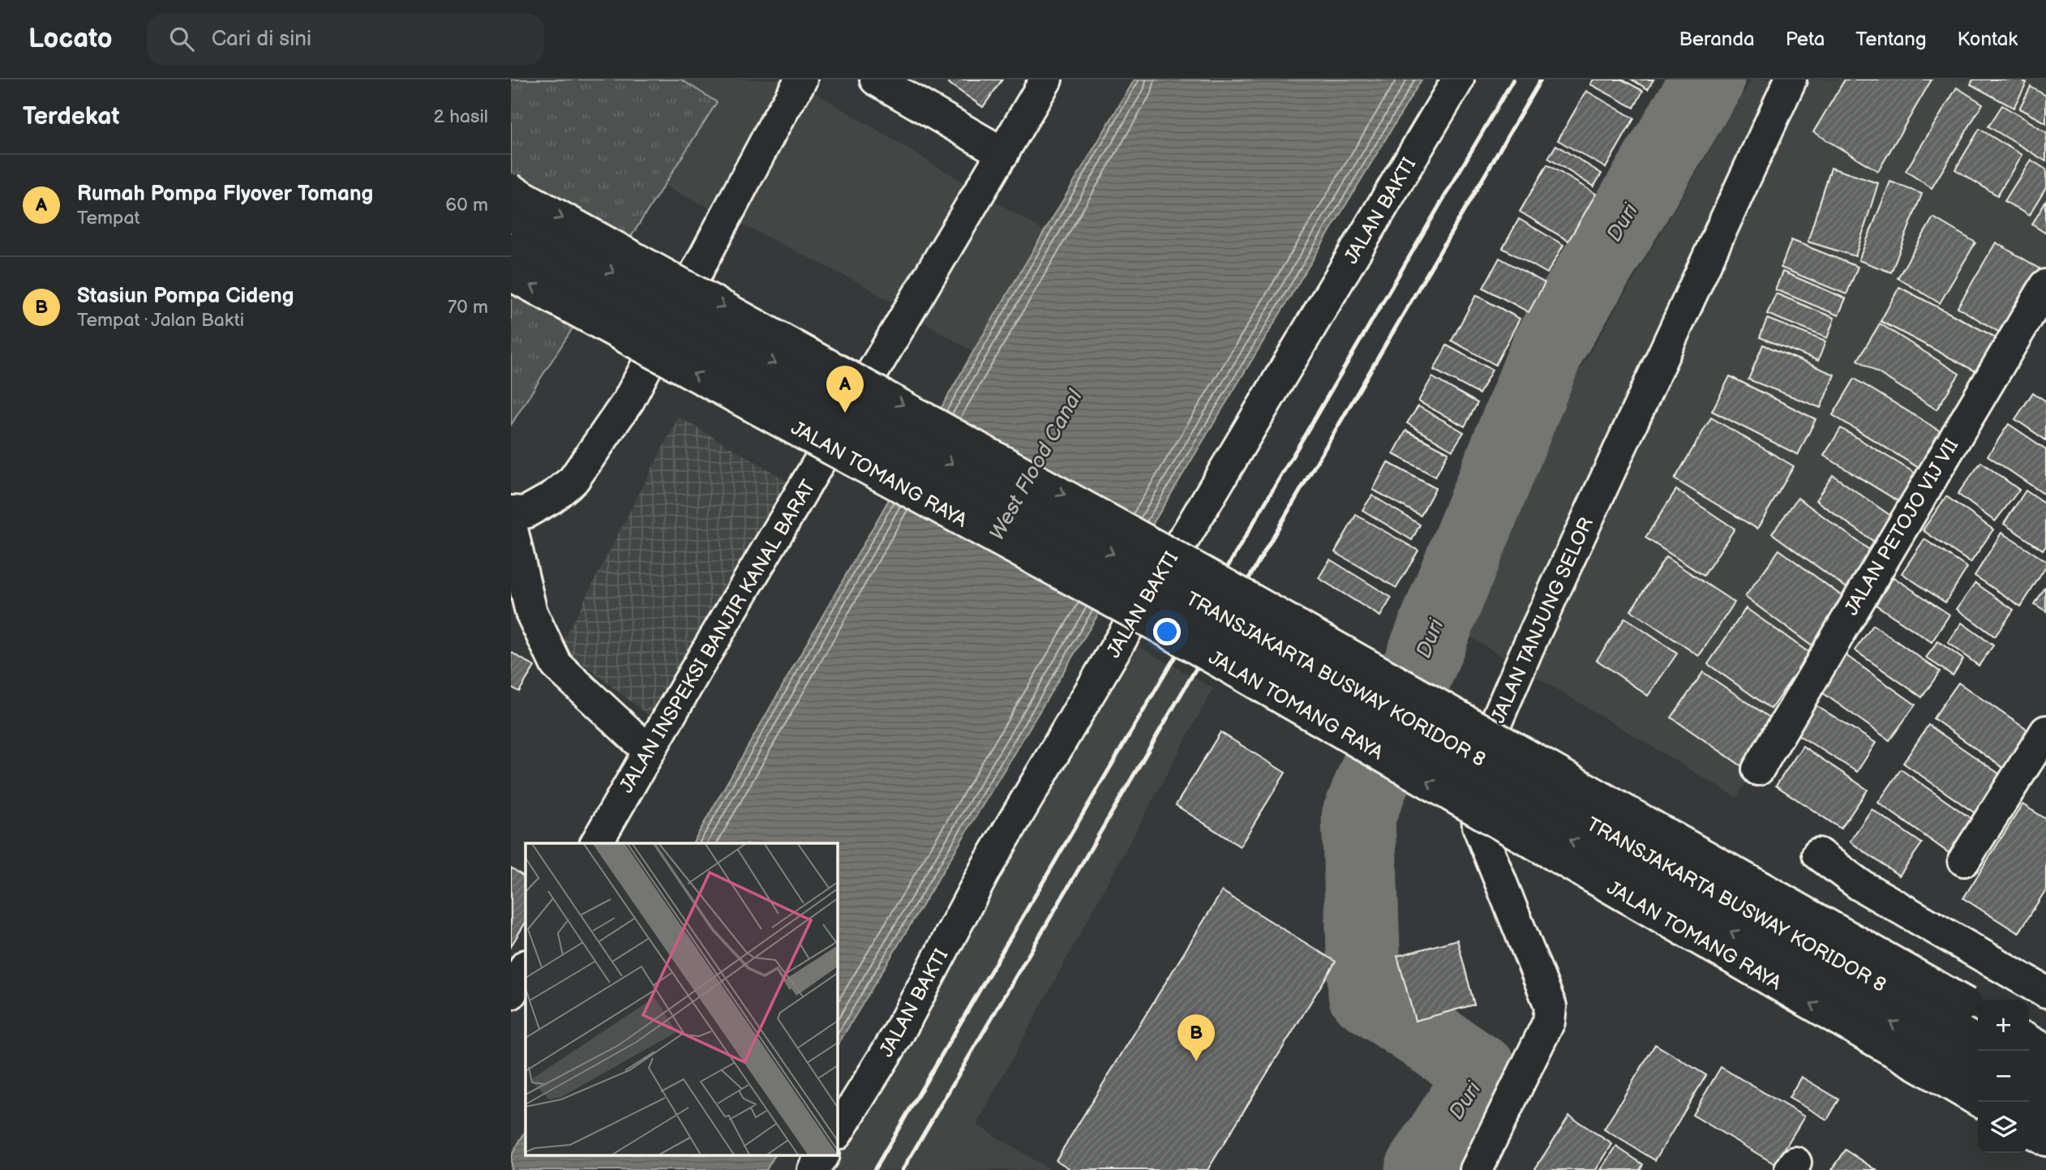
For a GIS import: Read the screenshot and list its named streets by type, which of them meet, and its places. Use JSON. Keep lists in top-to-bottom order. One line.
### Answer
{"streets":{"street":["JALAN BAKTI","JALAN TOMANG RAYA","JALAN PETOJO VIJ VII","JALAN TANJUNG SELOR","JALAN INSPEKSI BANJIR KANAL BARAT","TRANSJAKARTA BUSWAY KORIDOR 8"]},"crossings":[["JALAN TOMANG RAYA","TRANSJAKARTA BUSWAY KORIDOR 8"]],"water":["Duri","West Flood Canal"],"page":{"header":"Locato","search":"Cari di sini","nav":["Beranda","Peta","Tentang","Kontak"],"heading":["Terdekat","2 hasil"],"list":[{"mark":"A","name":"Rumah Pompa Flyover Tomang","note":"Tempat","value":"60 m"},{"mark":"B","name":"Stasiun Pompa Cideng","note":"Tempat · Jalan Bakti","value":"70 m"}],"pins":["A","B"],"map_buttons":["+","−"]}}
